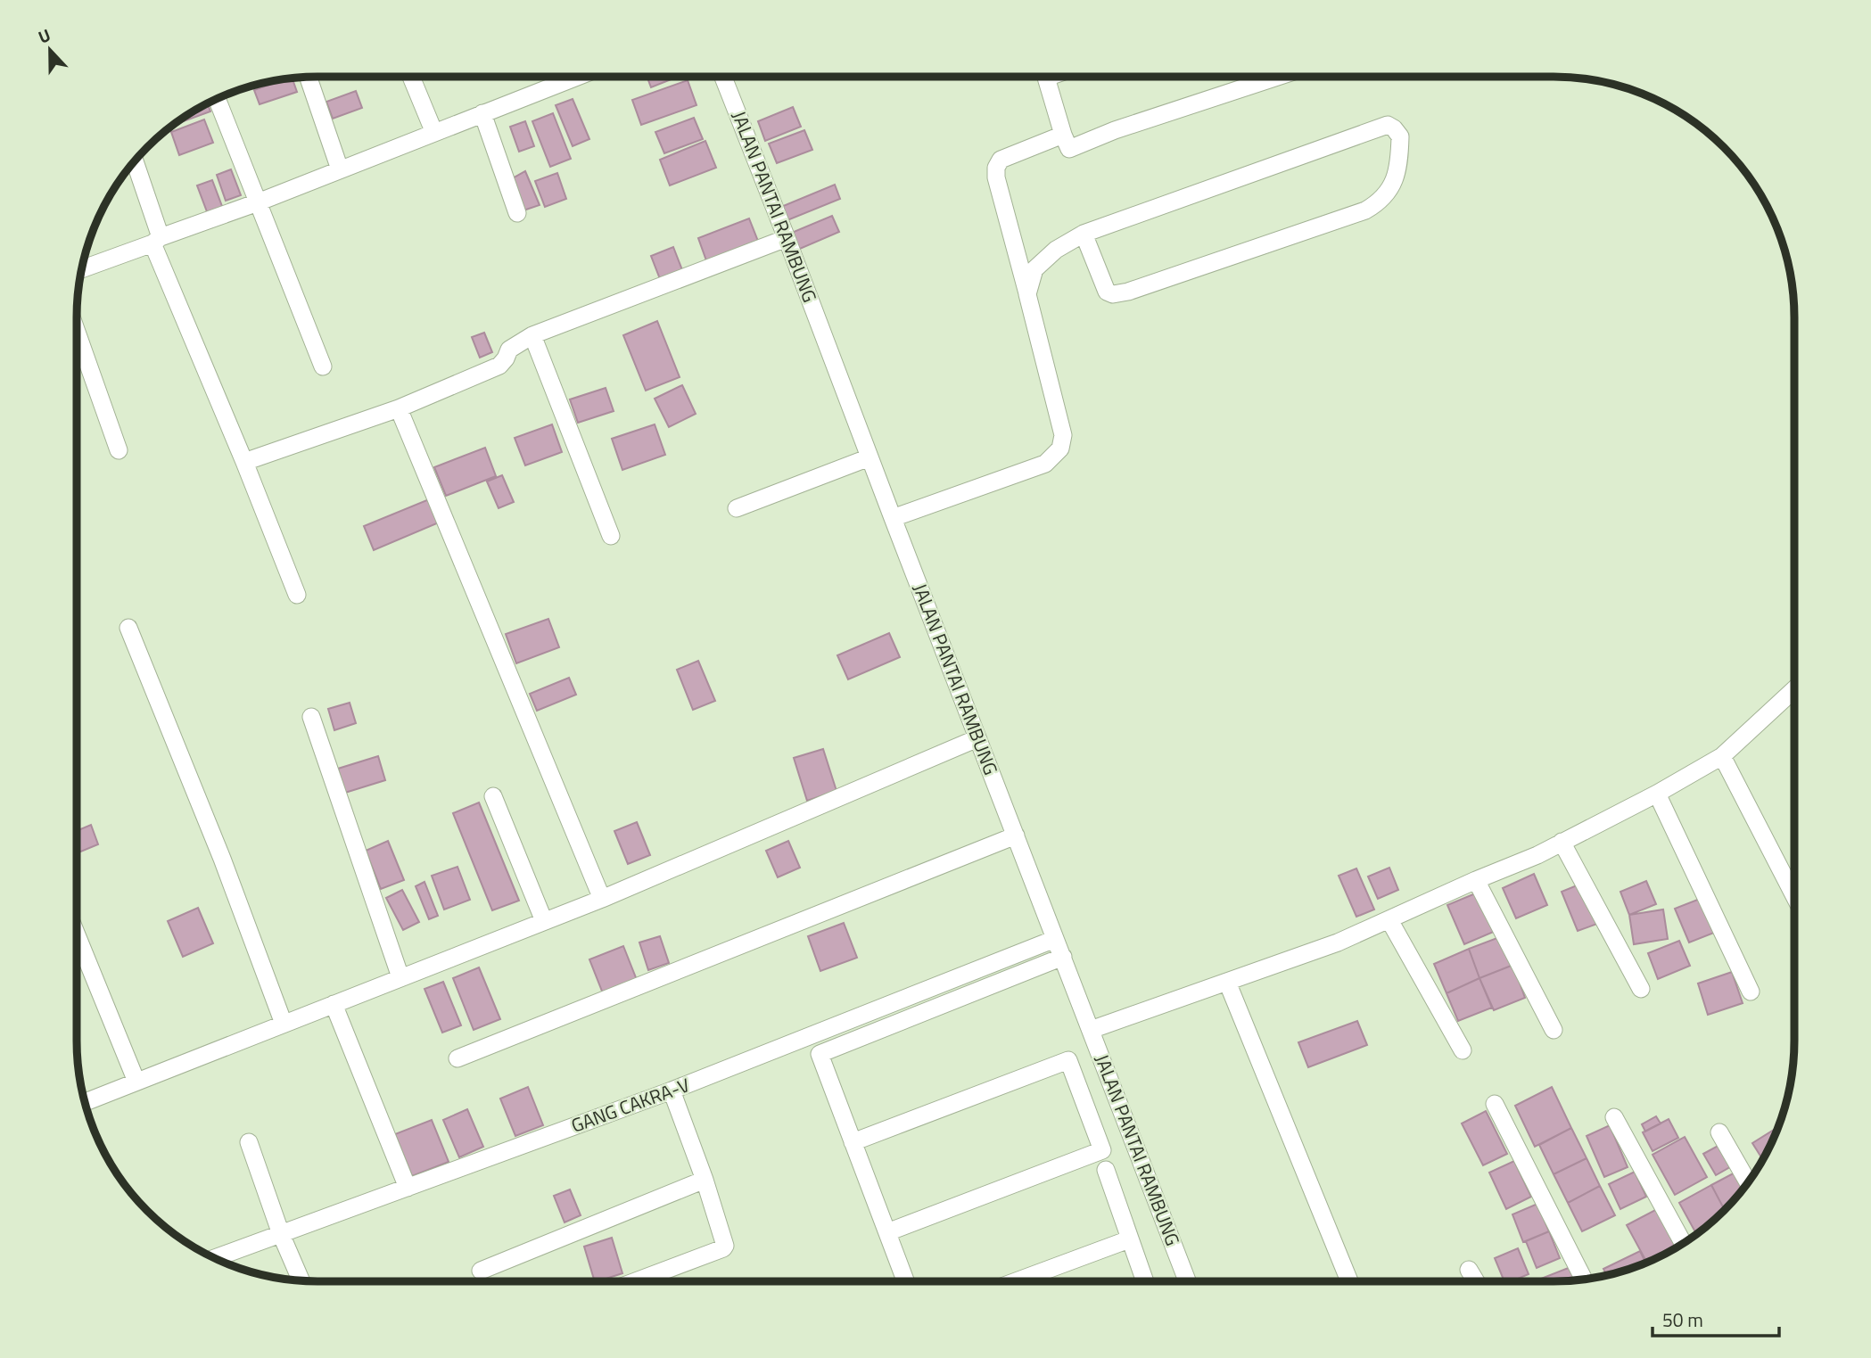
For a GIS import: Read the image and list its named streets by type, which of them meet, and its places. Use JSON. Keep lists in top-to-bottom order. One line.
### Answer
{"streets":{"street":["JALAN PANTAI RAMBUNG","GANG CAKRA-V"]},"crossings":[["JALAN PANTAI RAMBUNG","GANG CAKRA-V"]],"scale_bar":"50 m","north":"top"}
